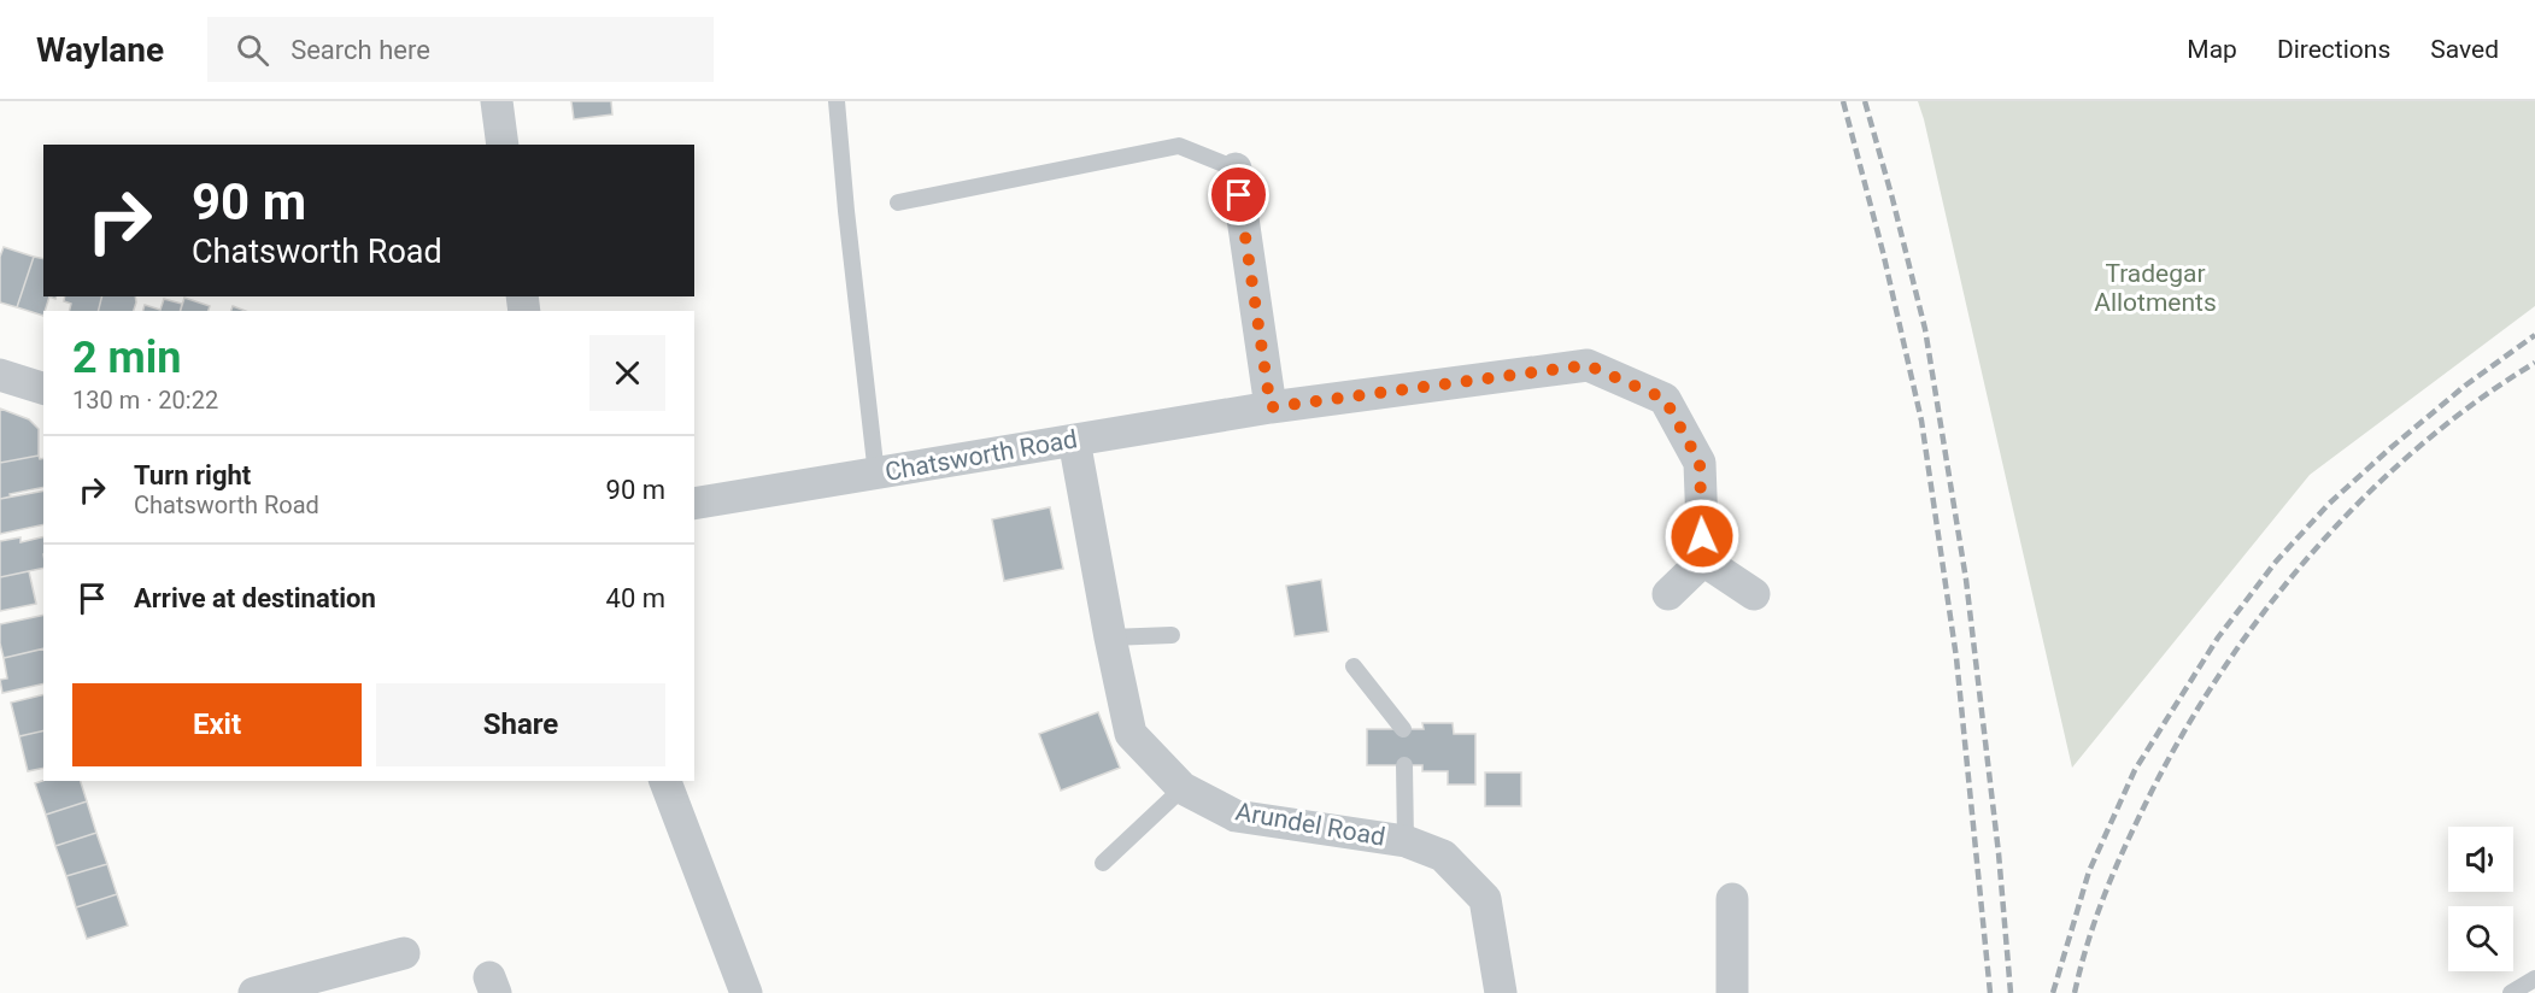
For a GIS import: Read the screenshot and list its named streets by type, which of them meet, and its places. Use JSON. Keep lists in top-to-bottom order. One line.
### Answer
{"streets":{"street":["Chatsworth Road","Arundel Road"]},"crossings":[["Chatsworth Road","Arundel Road"]],"parks":["Tradegar Allotments"],"page":{"header":"Waylane","search":"Search here","nav":["Map","Directions","Saved"],"turn":["90 m","Chatsworth Road"],"heading":["2 min","130 m · 20:22"],"list":[{"name":"Turn right","note":"Chatsworth Road","value":"90 m"},{"name":"Arrive at destination","value":"40 m"}],"buttons":["Exit","Share"]}}
